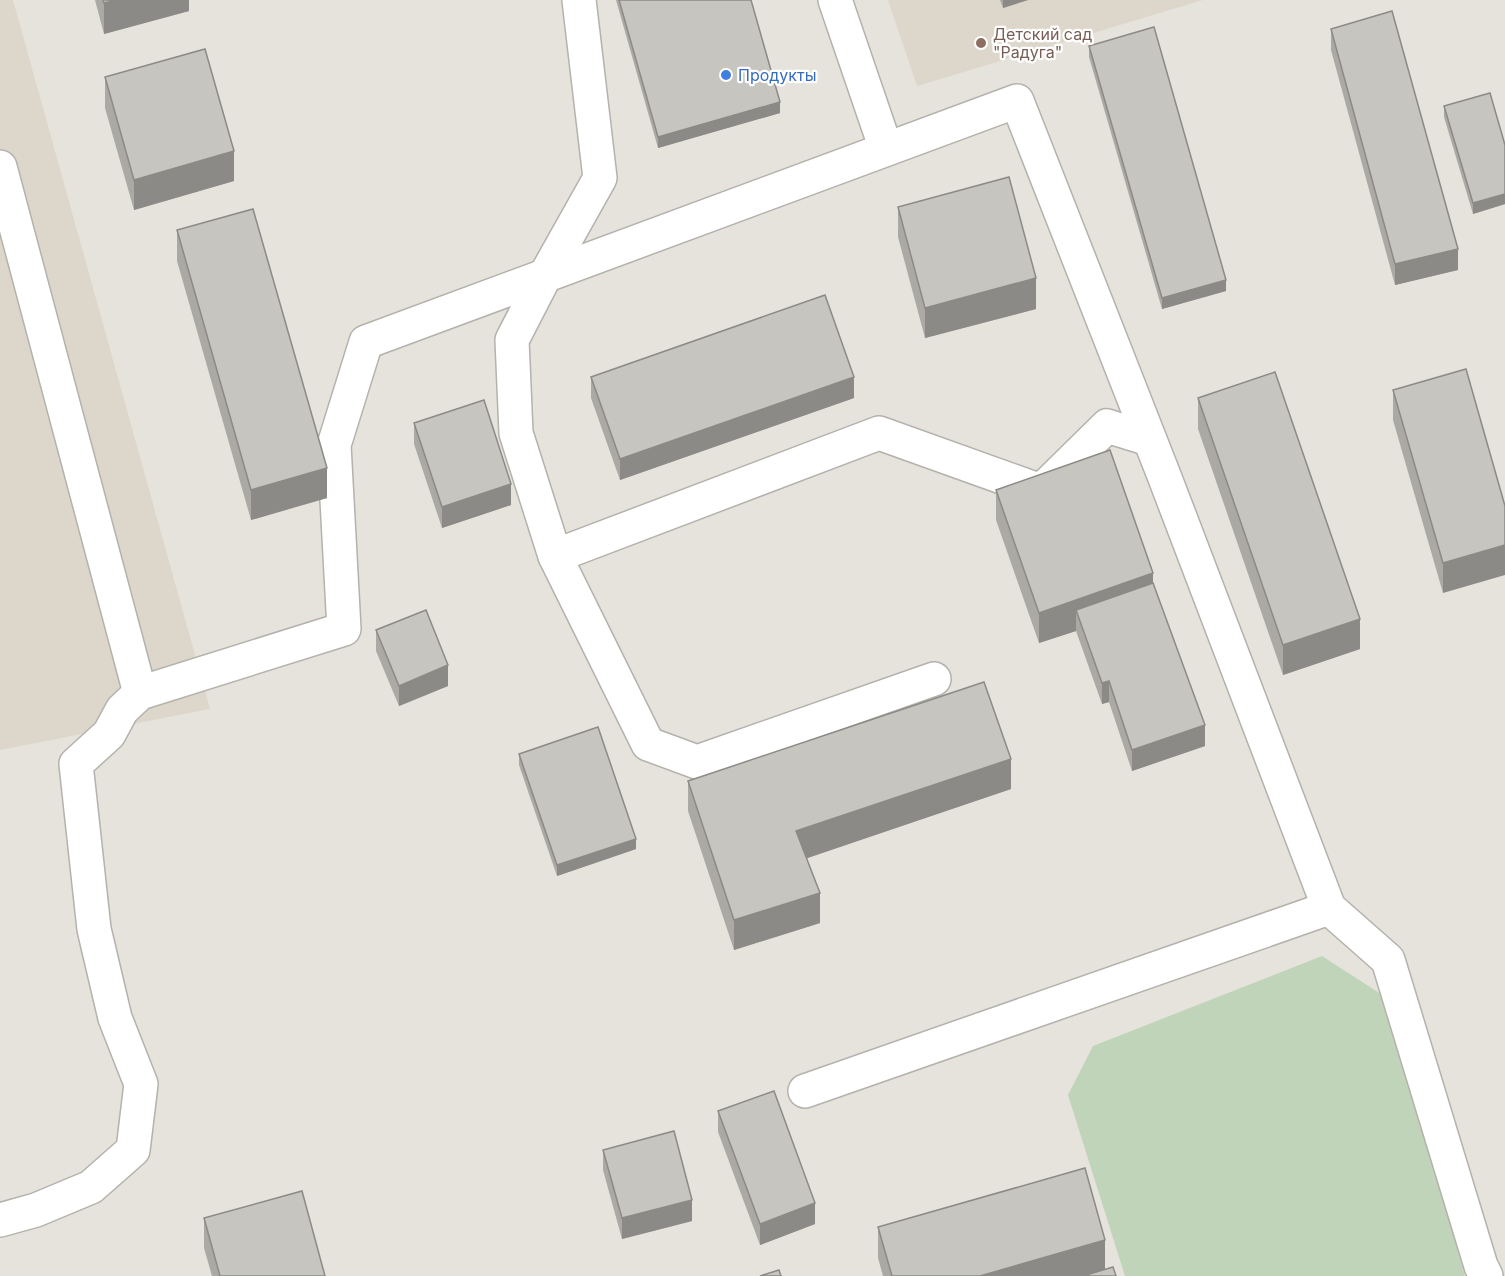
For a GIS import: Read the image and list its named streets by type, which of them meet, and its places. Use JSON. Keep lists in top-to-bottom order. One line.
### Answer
{"places":["Детский сад \"Радуга\"","Продукты"]}
